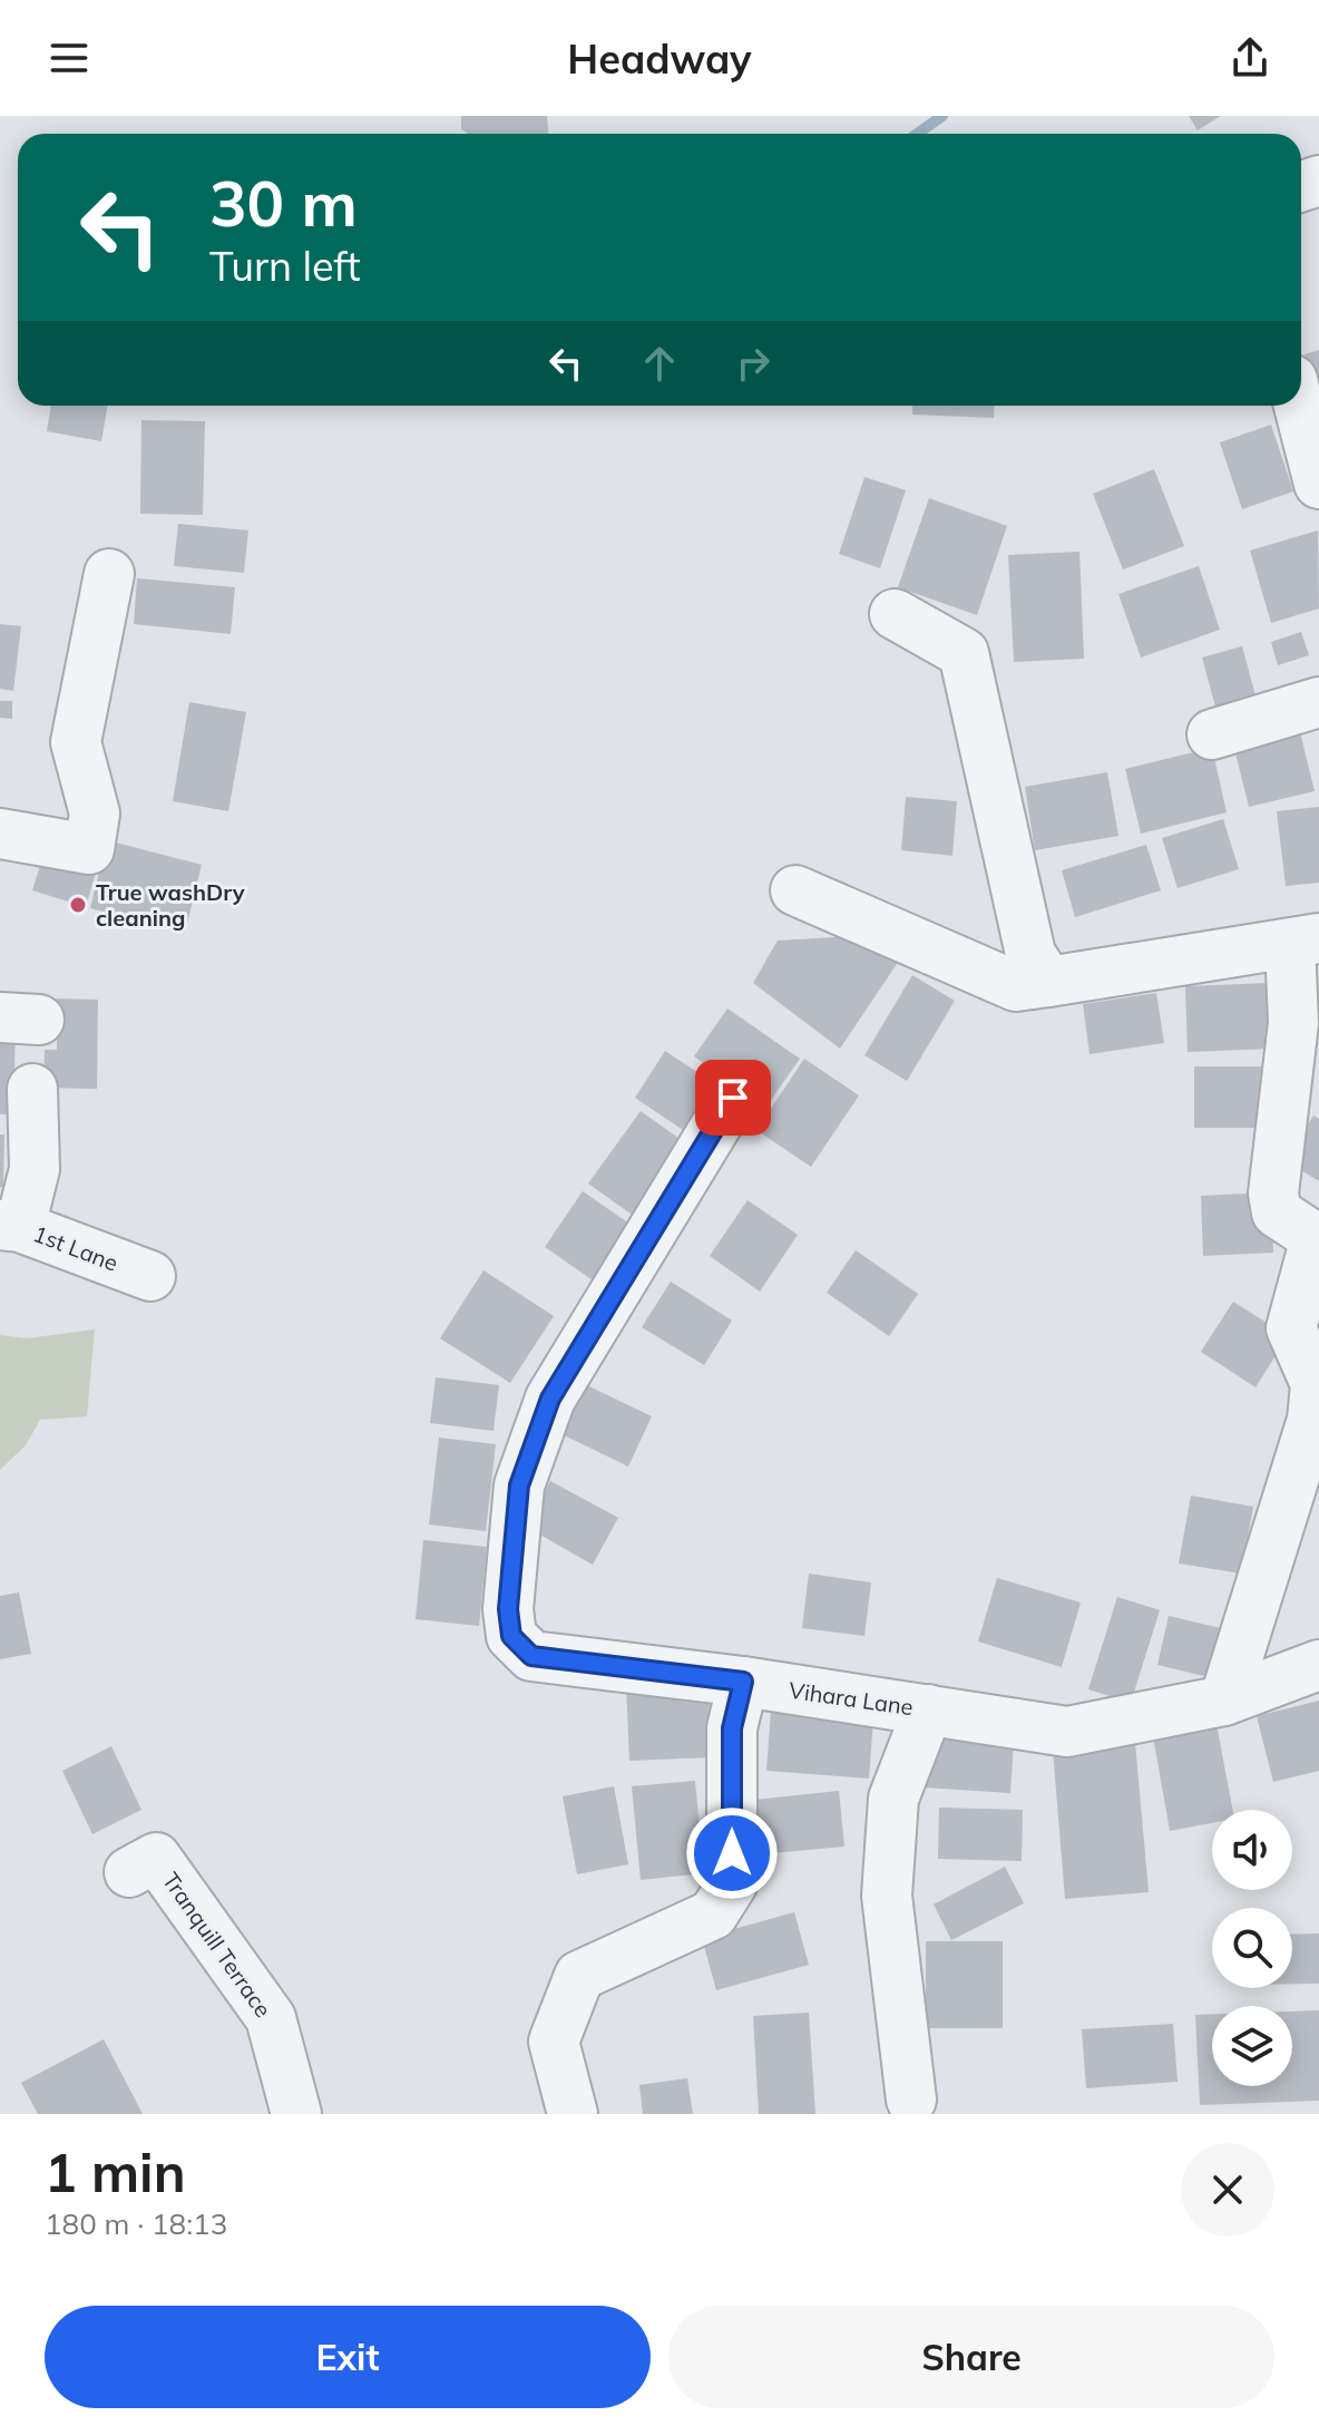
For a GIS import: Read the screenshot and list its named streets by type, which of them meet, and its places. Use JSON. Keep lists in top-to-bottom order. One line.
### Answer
{"streets":{"street":["1st Lane","Vihara Lane","Tranquill Terrace"]},"places":["True washDry cleaning"],"page":{"header":"Headway","turn":["30 m","Turn left"],"heading":["1 min","180 m · 18:13"],"buttons":["Exit","Share"]}}
